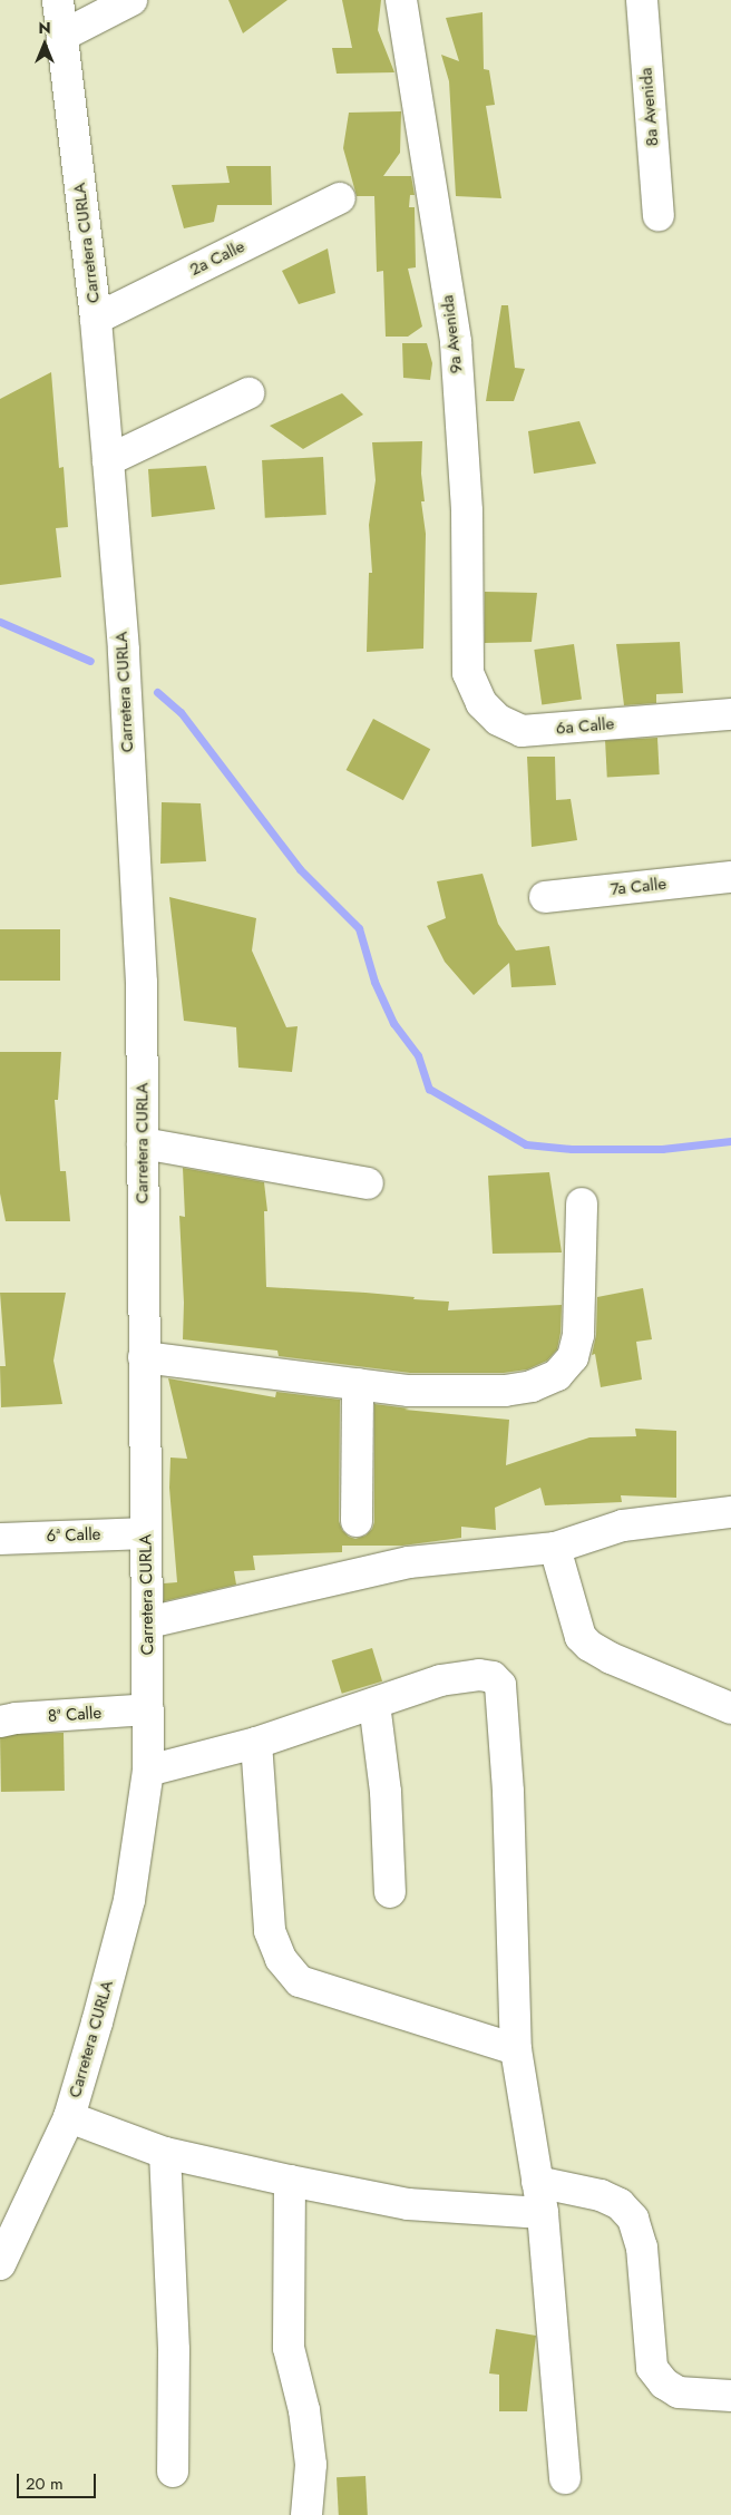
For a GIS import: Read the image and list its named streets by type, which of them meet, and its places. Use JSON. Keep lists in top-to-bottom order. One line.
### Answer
{"streets":{"street":["8a Avenida","Carretera CURLA","2a Calle","9a Avenida","6a Calle","7a Calle","6ª Calle","8ª Calle"]},"crossings":[["Carretera CURLA","2a Calle"],["Carretera CURLA","6ª Calle"],["Carretera CURLA","8ª Calle"],["9a Avenida","6a Calle"]],"scale_bar":"20 m","north":"top"}
